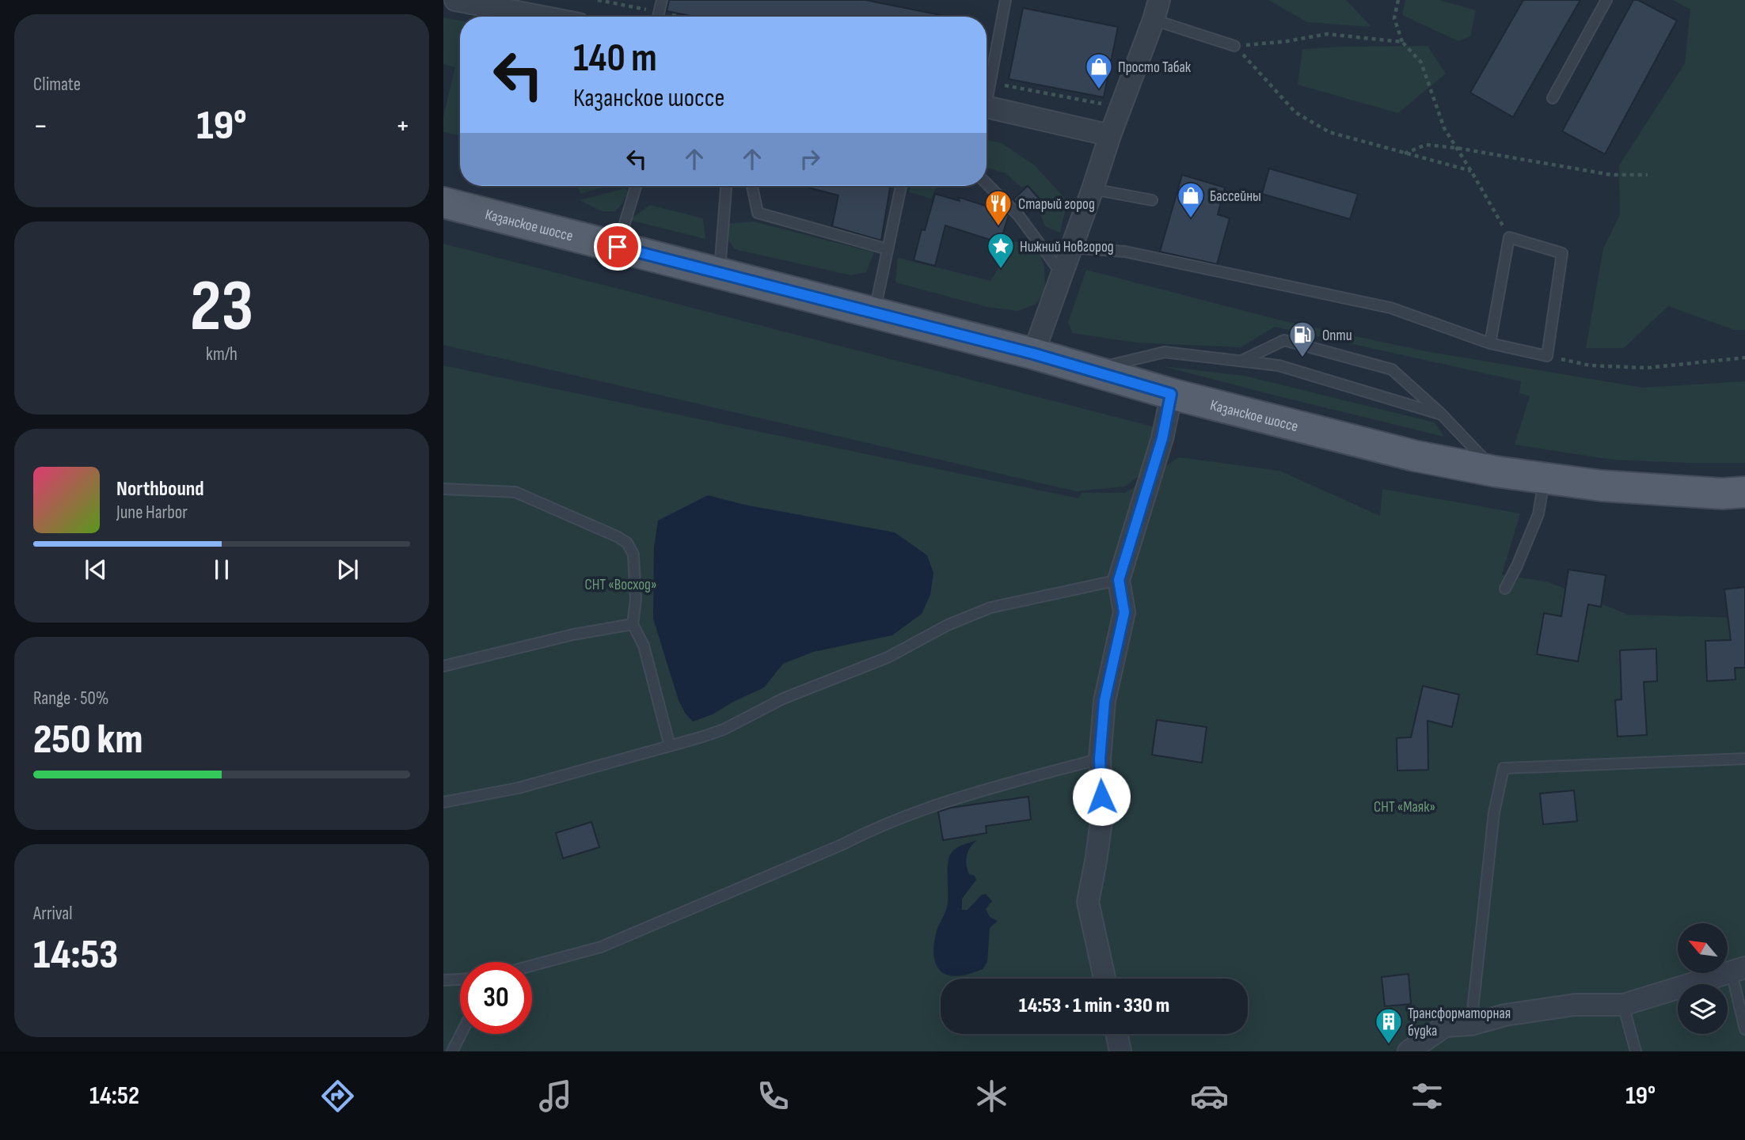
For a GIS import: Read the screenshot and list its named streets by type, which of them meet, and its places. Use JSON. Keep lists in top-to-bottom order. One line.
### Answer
{"streets":{"main road":["Казанское шоссе"]},"parks":["СНТ «Восход»","СНТ «Маяк»"],"places":{"shop":["Просто Табак","Бассейны"],"restaurant":["Старый город"],"place":["Нижний Новгород"],"fuel station":["Опти"],"building":["Трансформаторная будка"]},"north":"top left","page":{"tile":["Climate",["23","km/h"],["Range · 50%","250 km"],["Arrival","14:53"]],"turn":["140 m","Казанское шоссе"],"heat":["−","19°","+"],"song":["Northbound","June Harbor"],"limit":"30","trip":"14:53 · 1 min · 330 m","tabs":["14:52","19°"]}}
